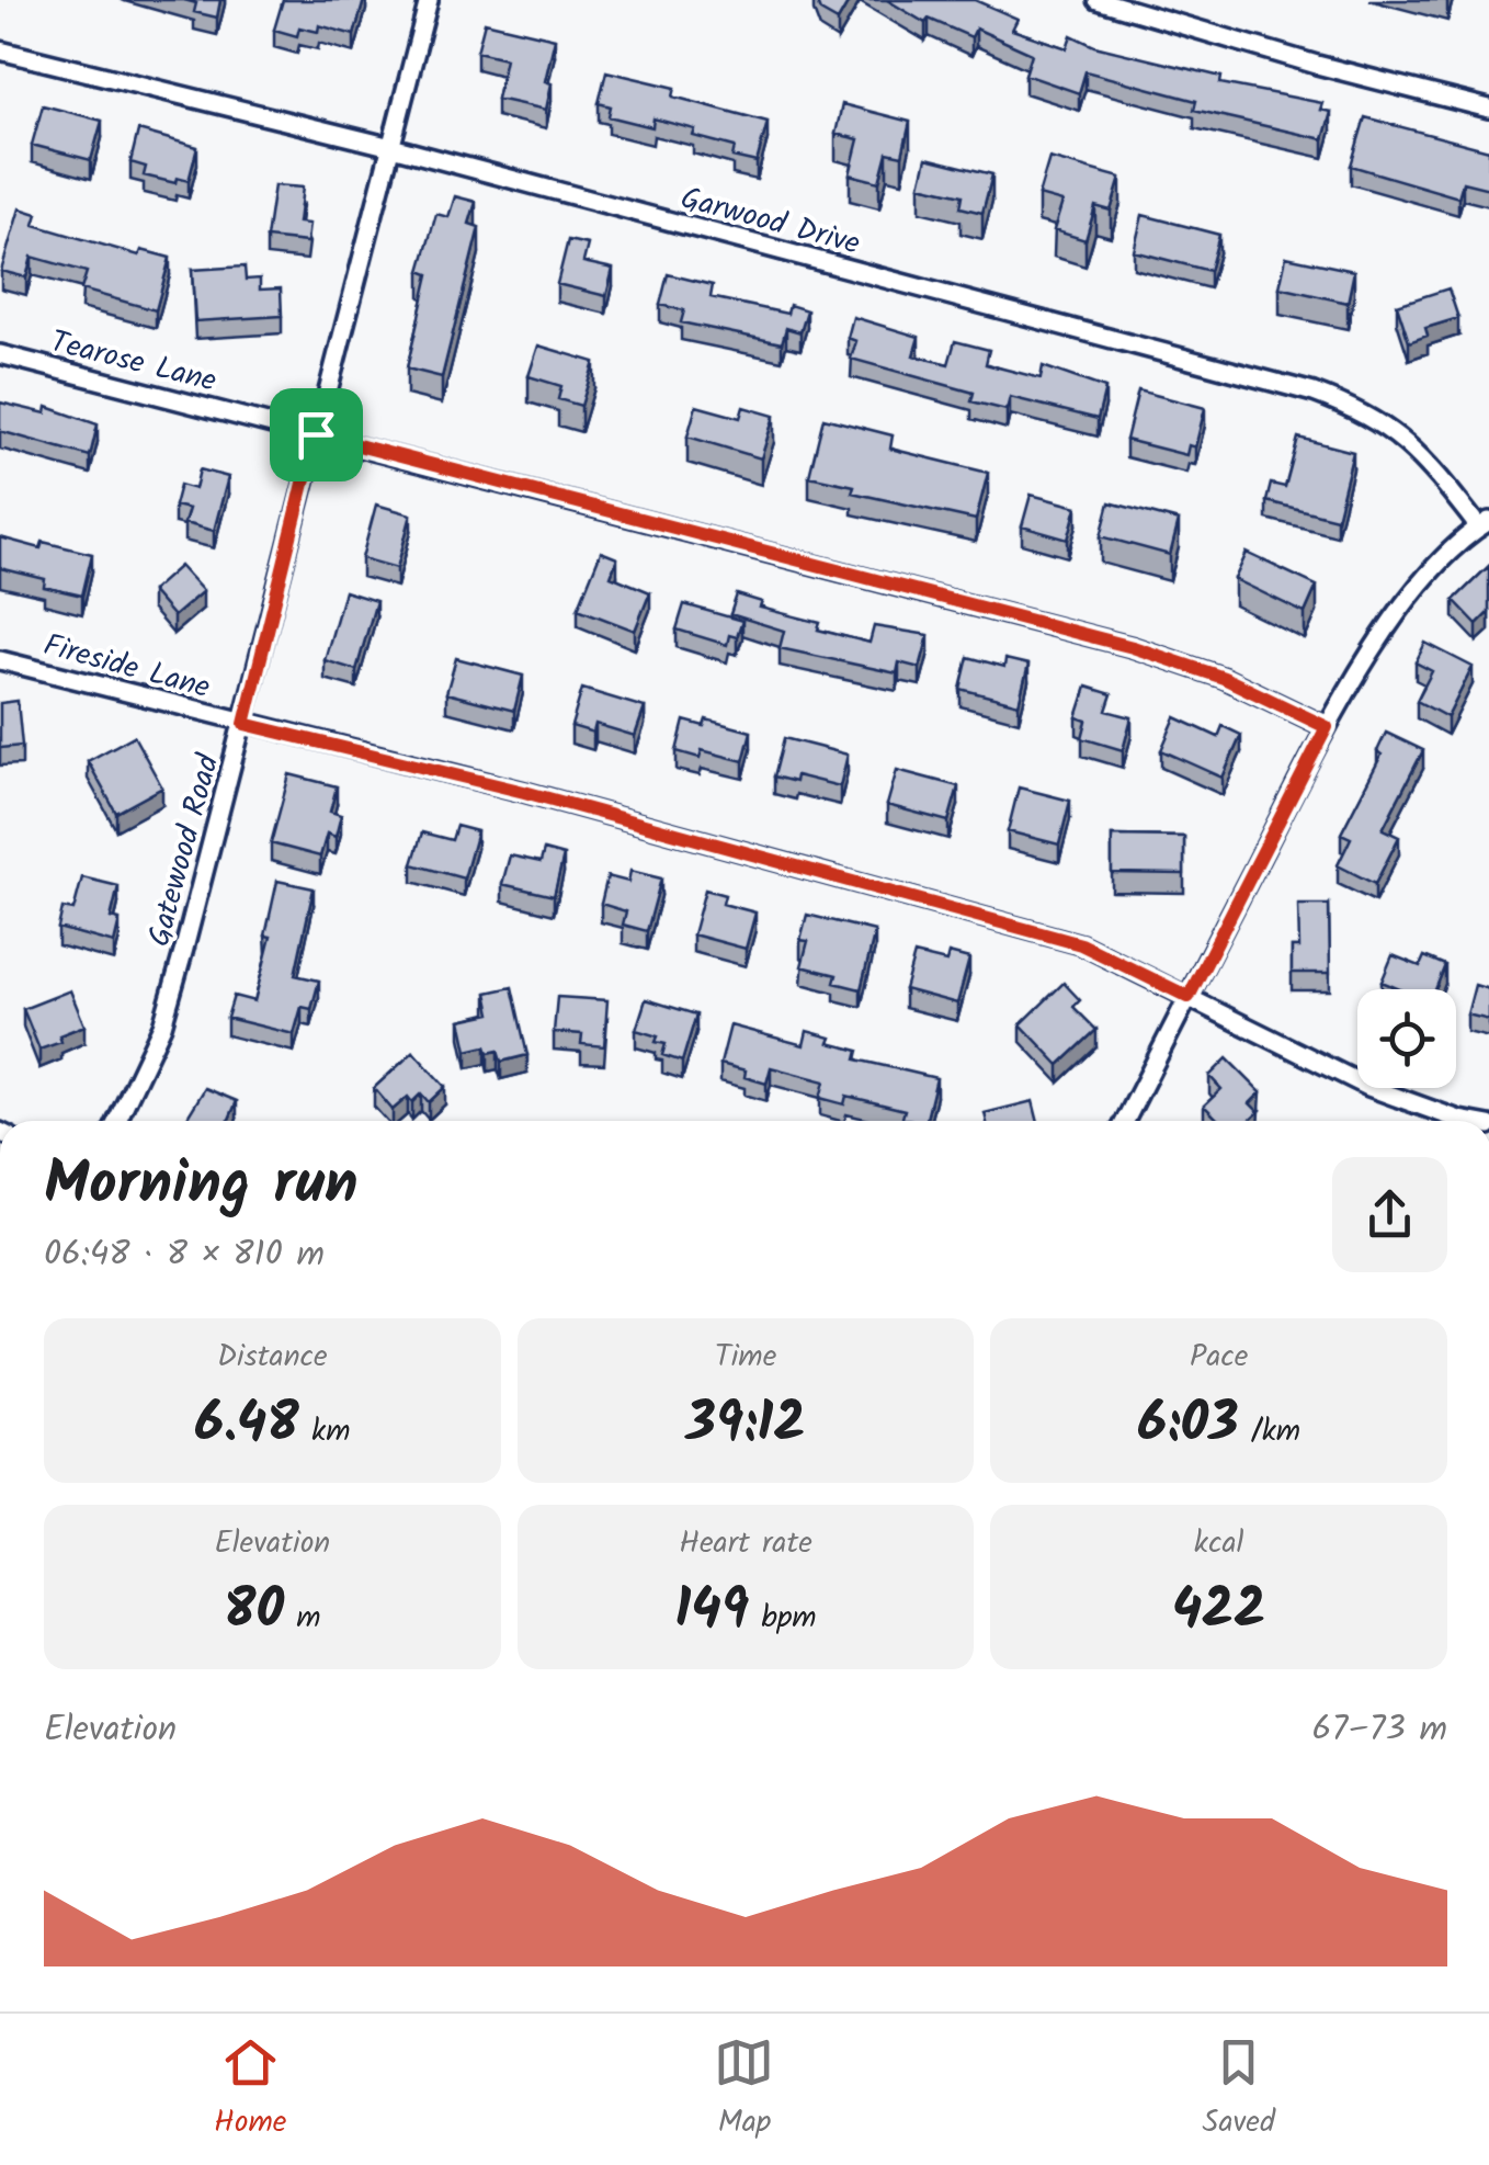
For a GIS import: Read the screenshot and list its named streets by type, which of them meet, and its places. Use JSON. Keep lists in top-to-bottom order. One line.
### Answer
{"streets":{"street":["Garwood Drive","Tearose Lane","Fireside Lane","Gatewood Road"]},"crossings":[["Garwood Drive","Gatewood Road"],["Tearose Lane","Gatewood Road"],["Fireside Lane","Gatewood Road"]],"page":{"heading":["Morning run","06:48 · 8 × 810 m"],"stats":[["Distance","6.48 km"],["Time","39:12"],["Pace","6:03 /km"],["Elevation","80 m"],["Heart rate","149 bpm"],["kcal","422"]],"chart":["Elevation","67–73 m"],"tabs":["Home","Map","Saved"]}}
